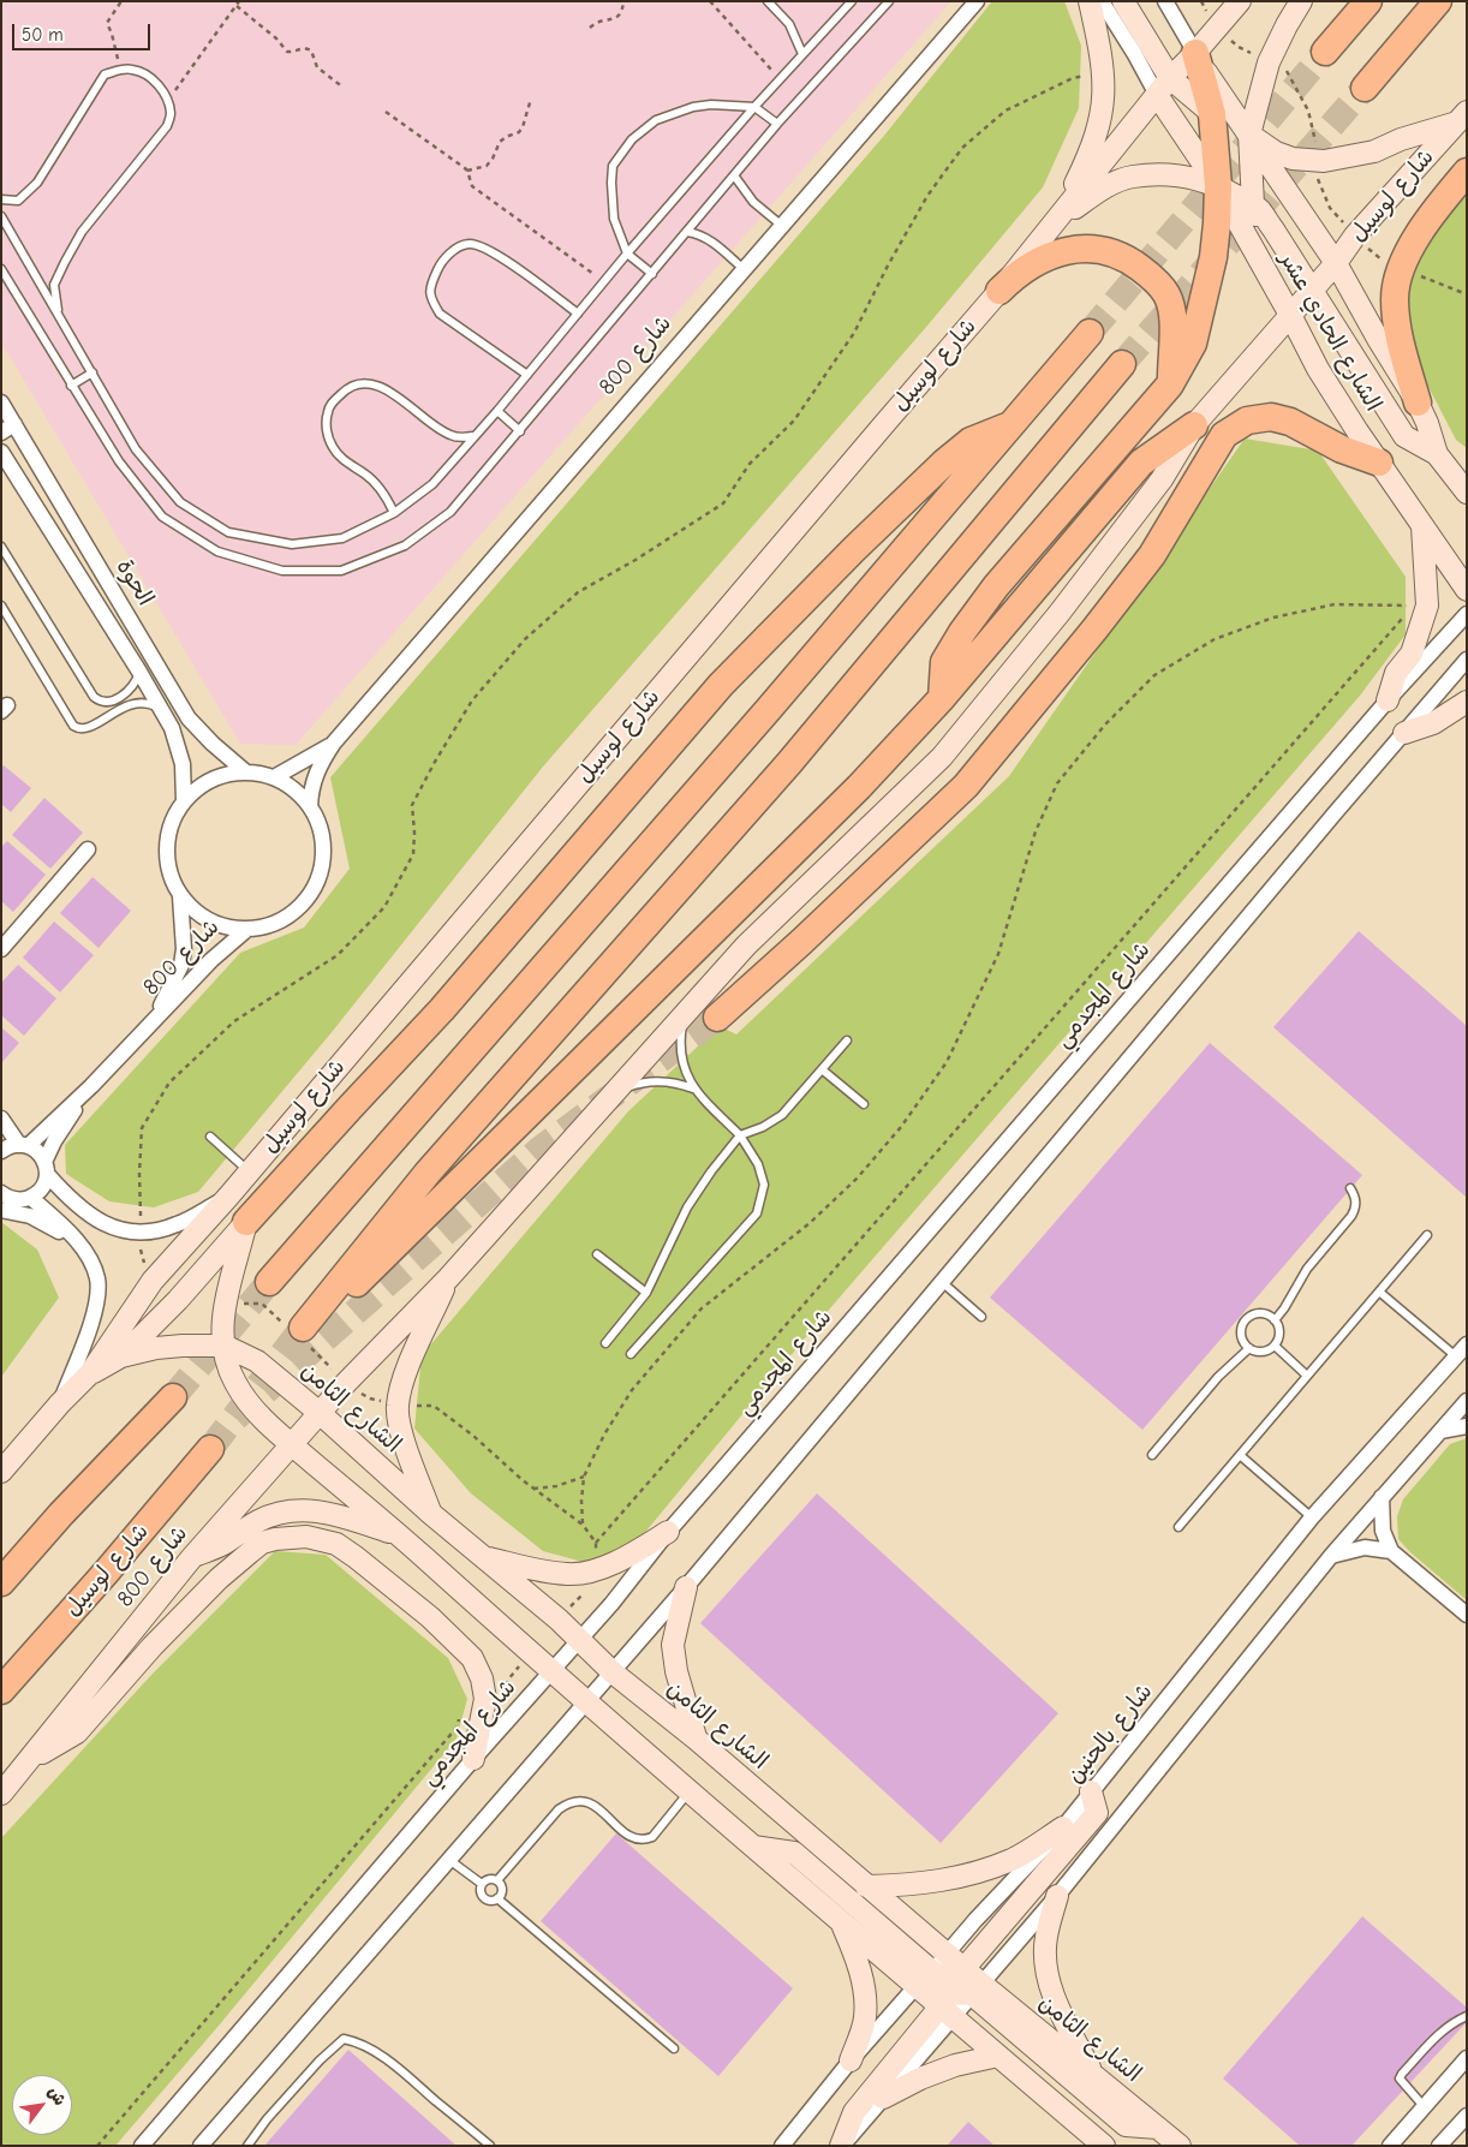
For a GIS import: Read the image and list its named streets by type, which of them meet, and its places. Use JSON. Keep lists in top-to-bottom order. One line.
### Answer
{"streets":{"highway":["شارع لوسيل"],"street":["الشارع الحادي عشر","شارع 800","الحوة","شارع المجدمي","الشارع الثامن","شارع بالحنين"]},"crossings":[["شارع لوسيل","الشارع الحادي عشر"],["شارع لوسيل","شارع 800"],["شارع لوسيل","الشارع الثامن"],["شارع 800","الحوة"],["شارع 800","الشارع الثامن"],["شارع المجدمي","الشارع الثامن"],["الشارع الثامن","شارع بالحنين"]],"scale_bar":"50 m","north":"top right"}
